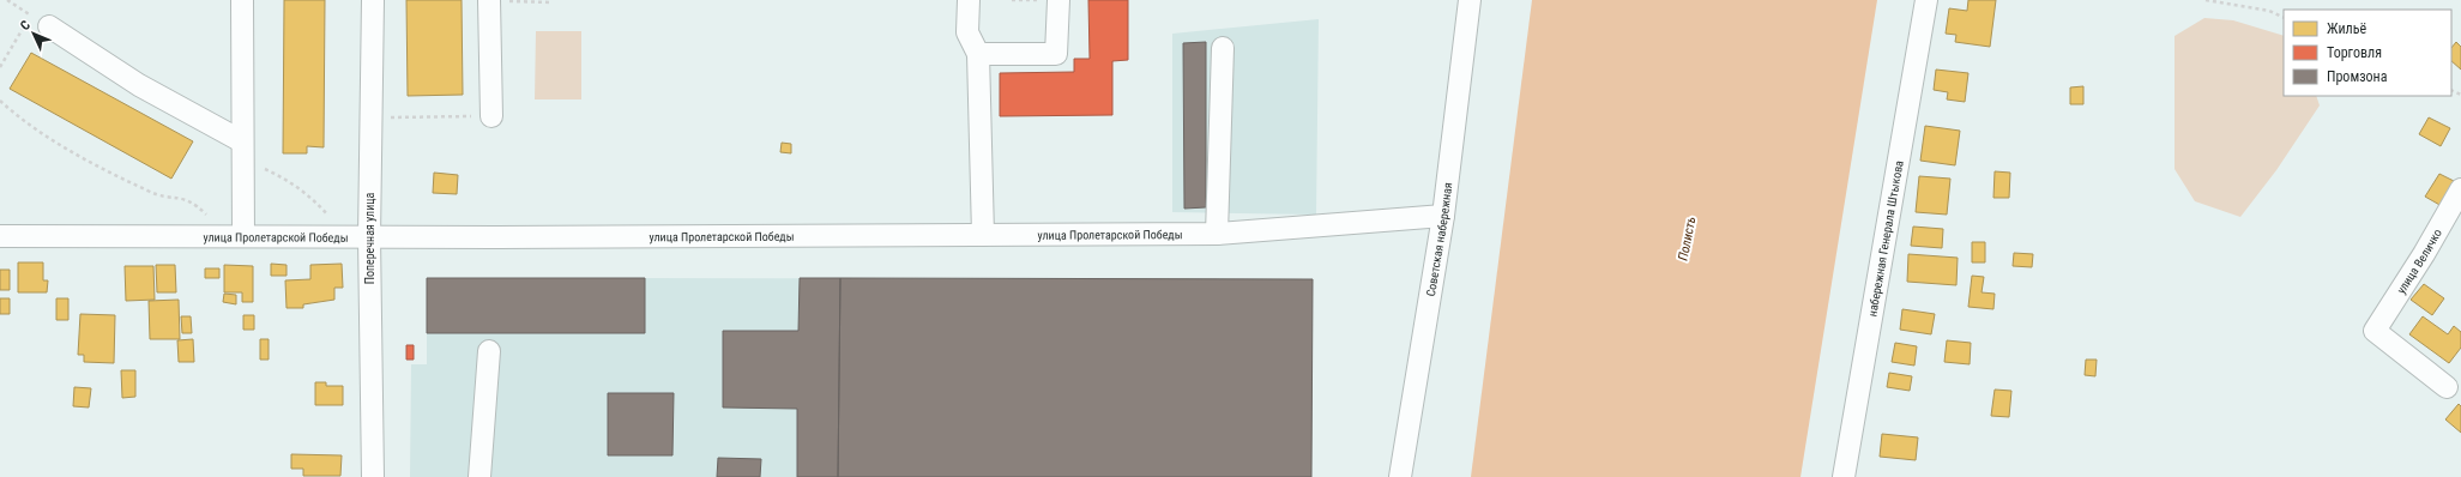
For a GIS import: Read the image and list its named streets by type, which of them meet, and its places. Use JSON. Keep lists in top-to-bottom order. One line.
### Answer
{"streets":{"street":["улица Пролетарской Победы","Поперечная улица","Советская набережная","набережная Генерала Штыкова","улица Величко"]},"crossings":[["улица Пролетарской Победы","Поперечная улица"],["улица Пролетарской Победы","Советская набережная"]],"water":["Полисть"],"legend":["Жильё","Торговля","Промзона"],"north":"top left"}
